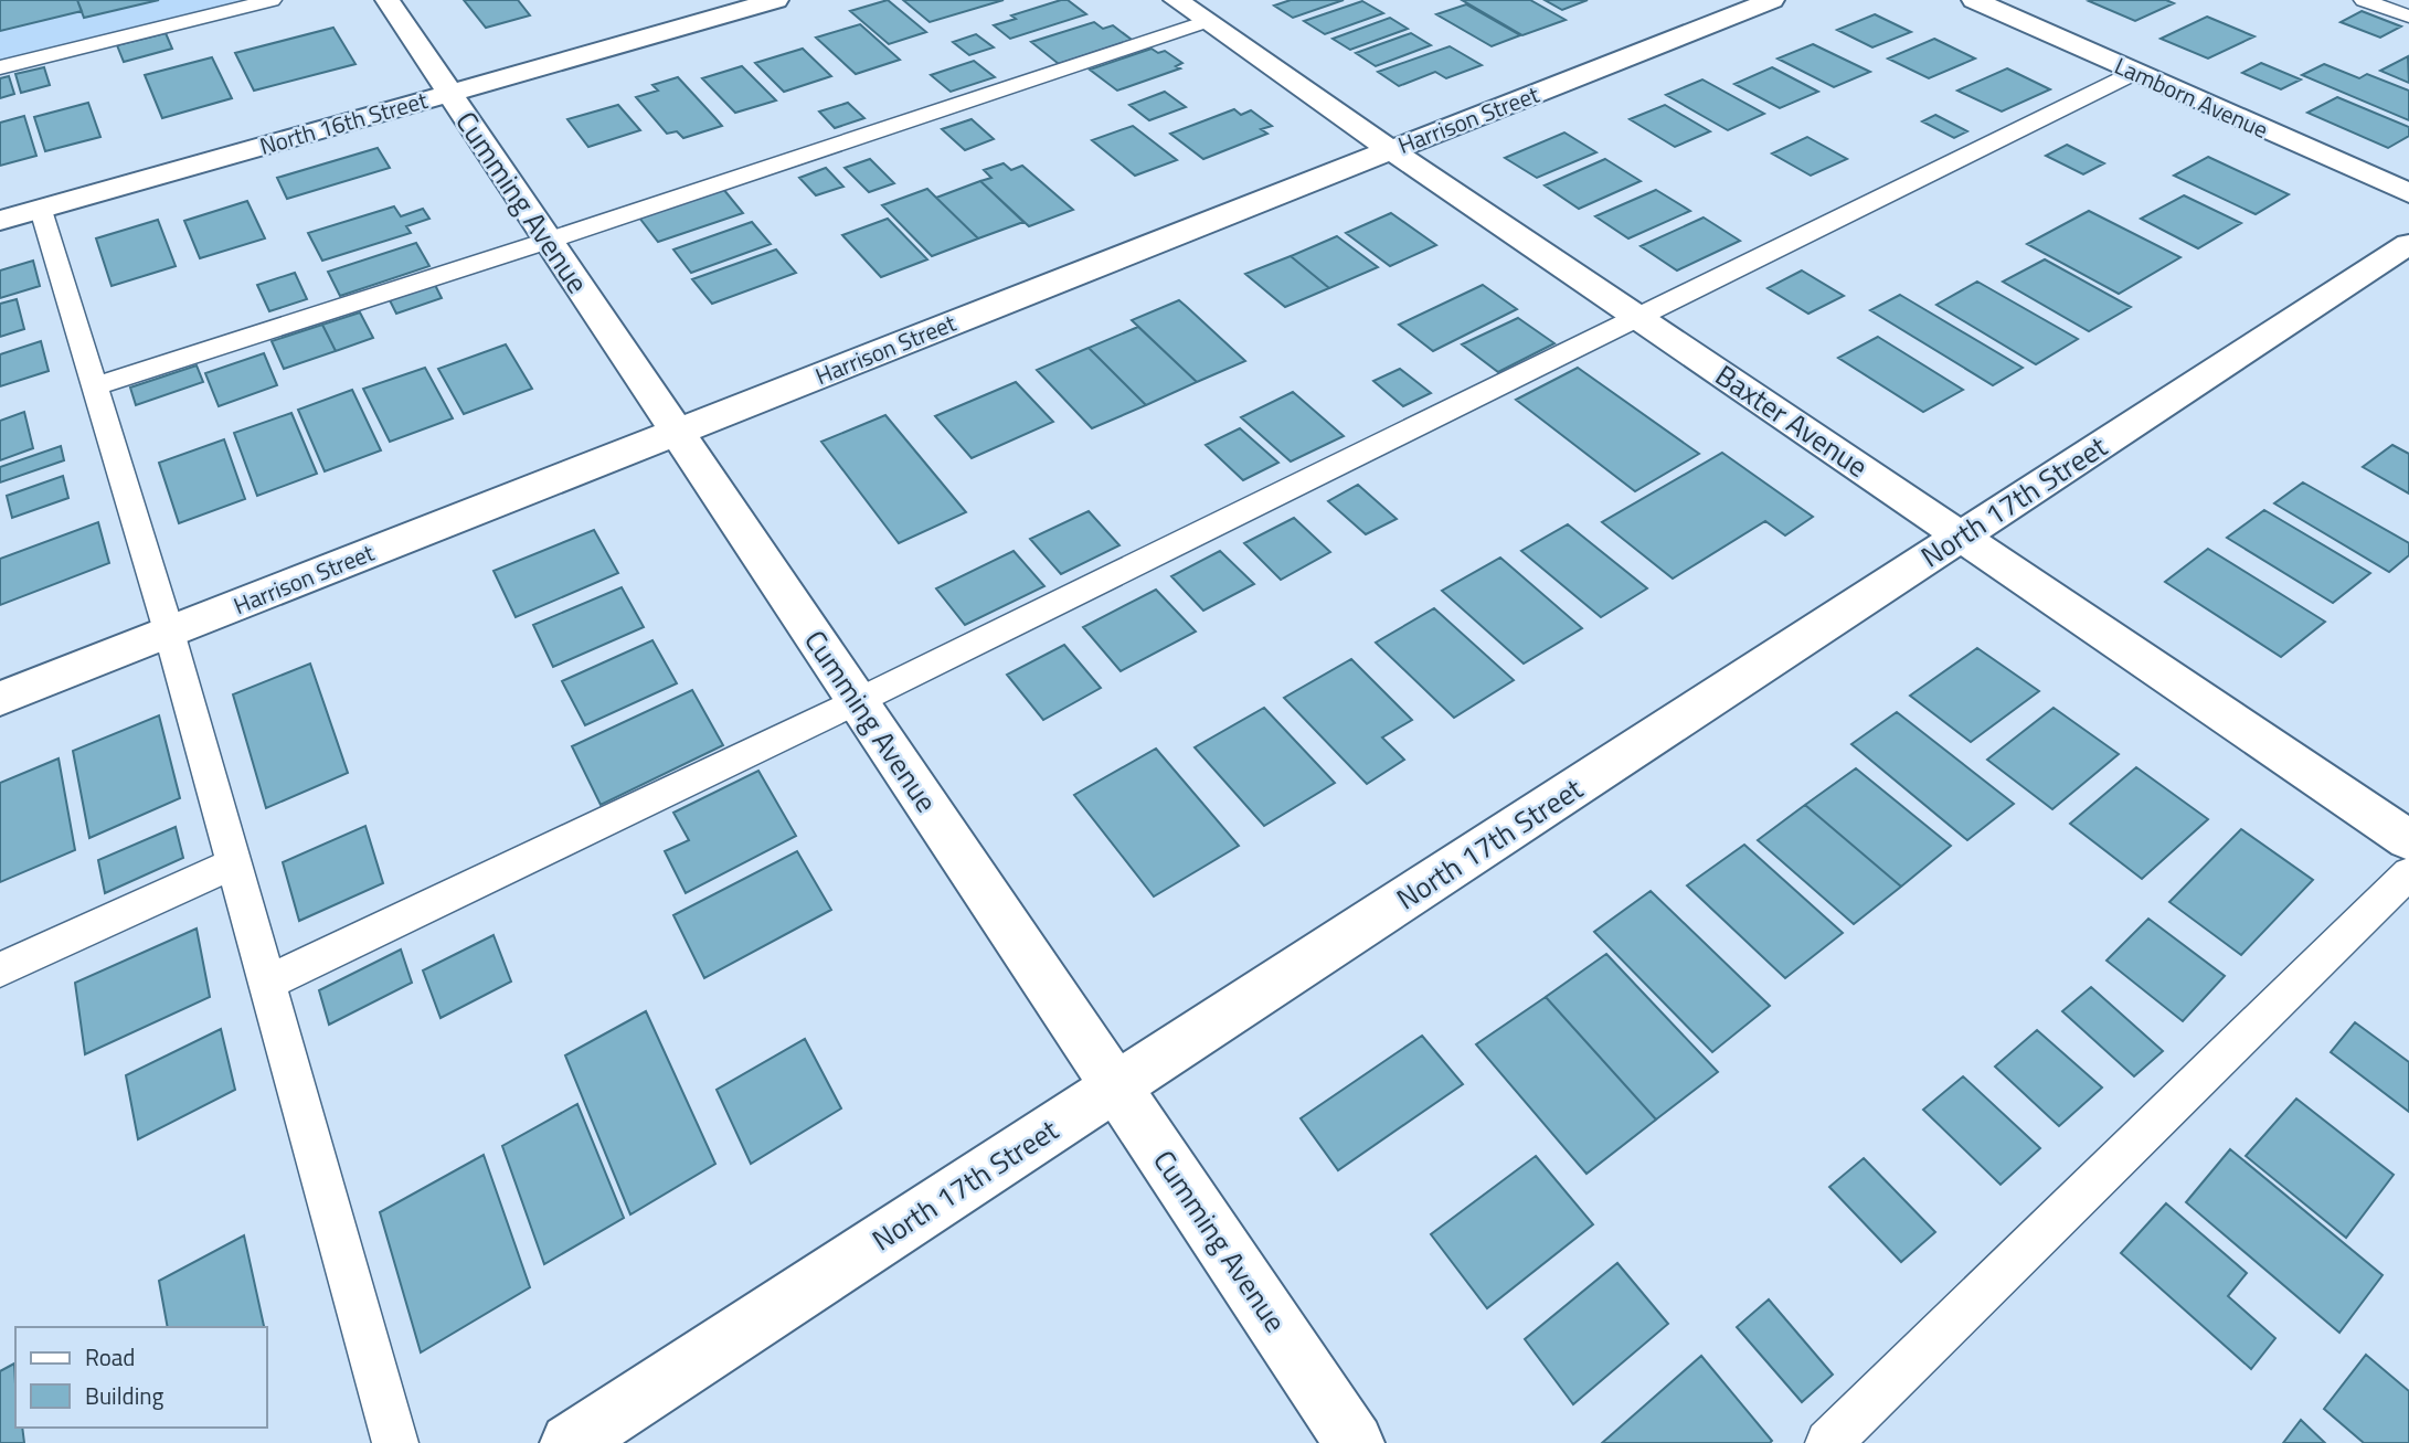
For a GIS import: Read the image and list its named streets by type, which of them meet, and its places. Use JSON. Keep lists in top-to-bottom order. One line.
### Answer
{"streets":{"street":["Lamborn Avenue","Harrison Street","North 16th Street","Cumming Avenue","Baxter Avenue","North 17th Street"]},"crossings":[["Harrison Street","Cumming Avenue"],["Harrison Street","Baxter Avenue"],["North 16th Street","Cumming Avenue"],["Cumming Avenue","North 17th Street"],["Baxter Avenue","North 17th Street"]],"legend":["Road","Building"]}
